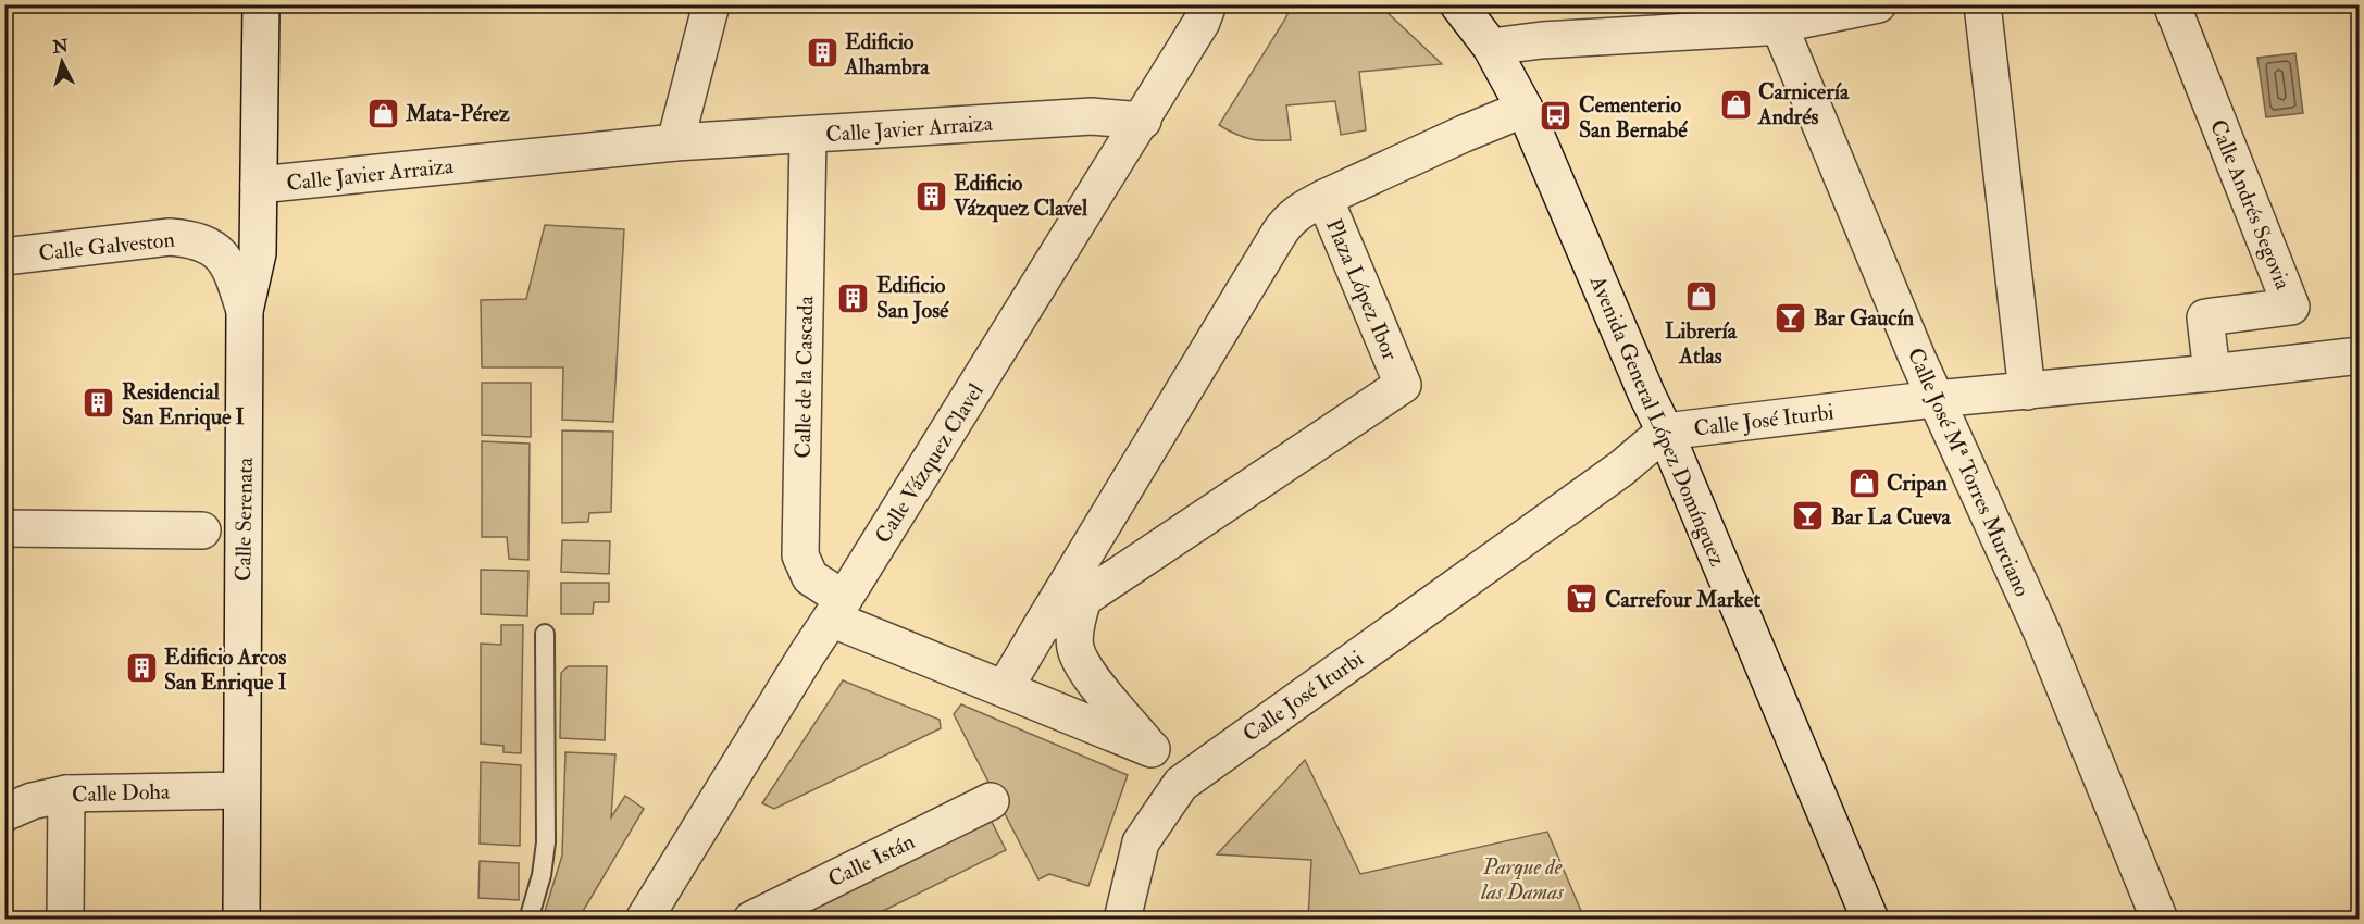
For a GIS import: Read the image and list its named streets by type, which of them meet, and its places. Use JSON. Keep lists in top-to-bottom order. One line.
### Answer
{"streets":{"street":["Calle Javier Arraiza","Calle Andrés Segovia","Calle Galveston","Plaza López Ibor","Calle de la Cascada","Calle José Iturbi","Avenida General López Domínguez","Calle Vázquez Clavel","Calle José Mª Torres Murciano","Calle Serenata","Calle Doha","Calle Istán"]},"crossings":[["Calle Javier Arraiza","Calle de la Cascada"],["Calle Javier Arraiza","Calle Vázquez Clavel"],["Calle Javier Arraiza","Calle Serenata"],["Calle Andrés Segovia","Calle José Iturbi"],["Calle Galveston","Calle Serenata"],["Plaza López Ibor","Calle de la Cascada"],["Calle de la Cascada","Calle Vázquez Clavel"],["Calle José Iturbi","Avenida General López Domínguez"],["Calle José Iturbi","Calle José Mª Torres Murciano"],["Calle Serenata","Calle Doha"]],"parks":["Parque de las Damas"],"places":{"building":["Edificio Alhambra","Edificio Vázquez Clavel","Edificio San José","Residencial San Enrique I","Edificio Arcos San Enrique I"],"shop":["Carnicería Andrés","Mata-Pérez","Librería Atlas","Cripan"],"bus stop":["Cementerio San Bernabé"],"bar":["Bar Gaucín","Bar La Cueva"],"supermarket":["Carrefour Market"]},"north":"top"}
